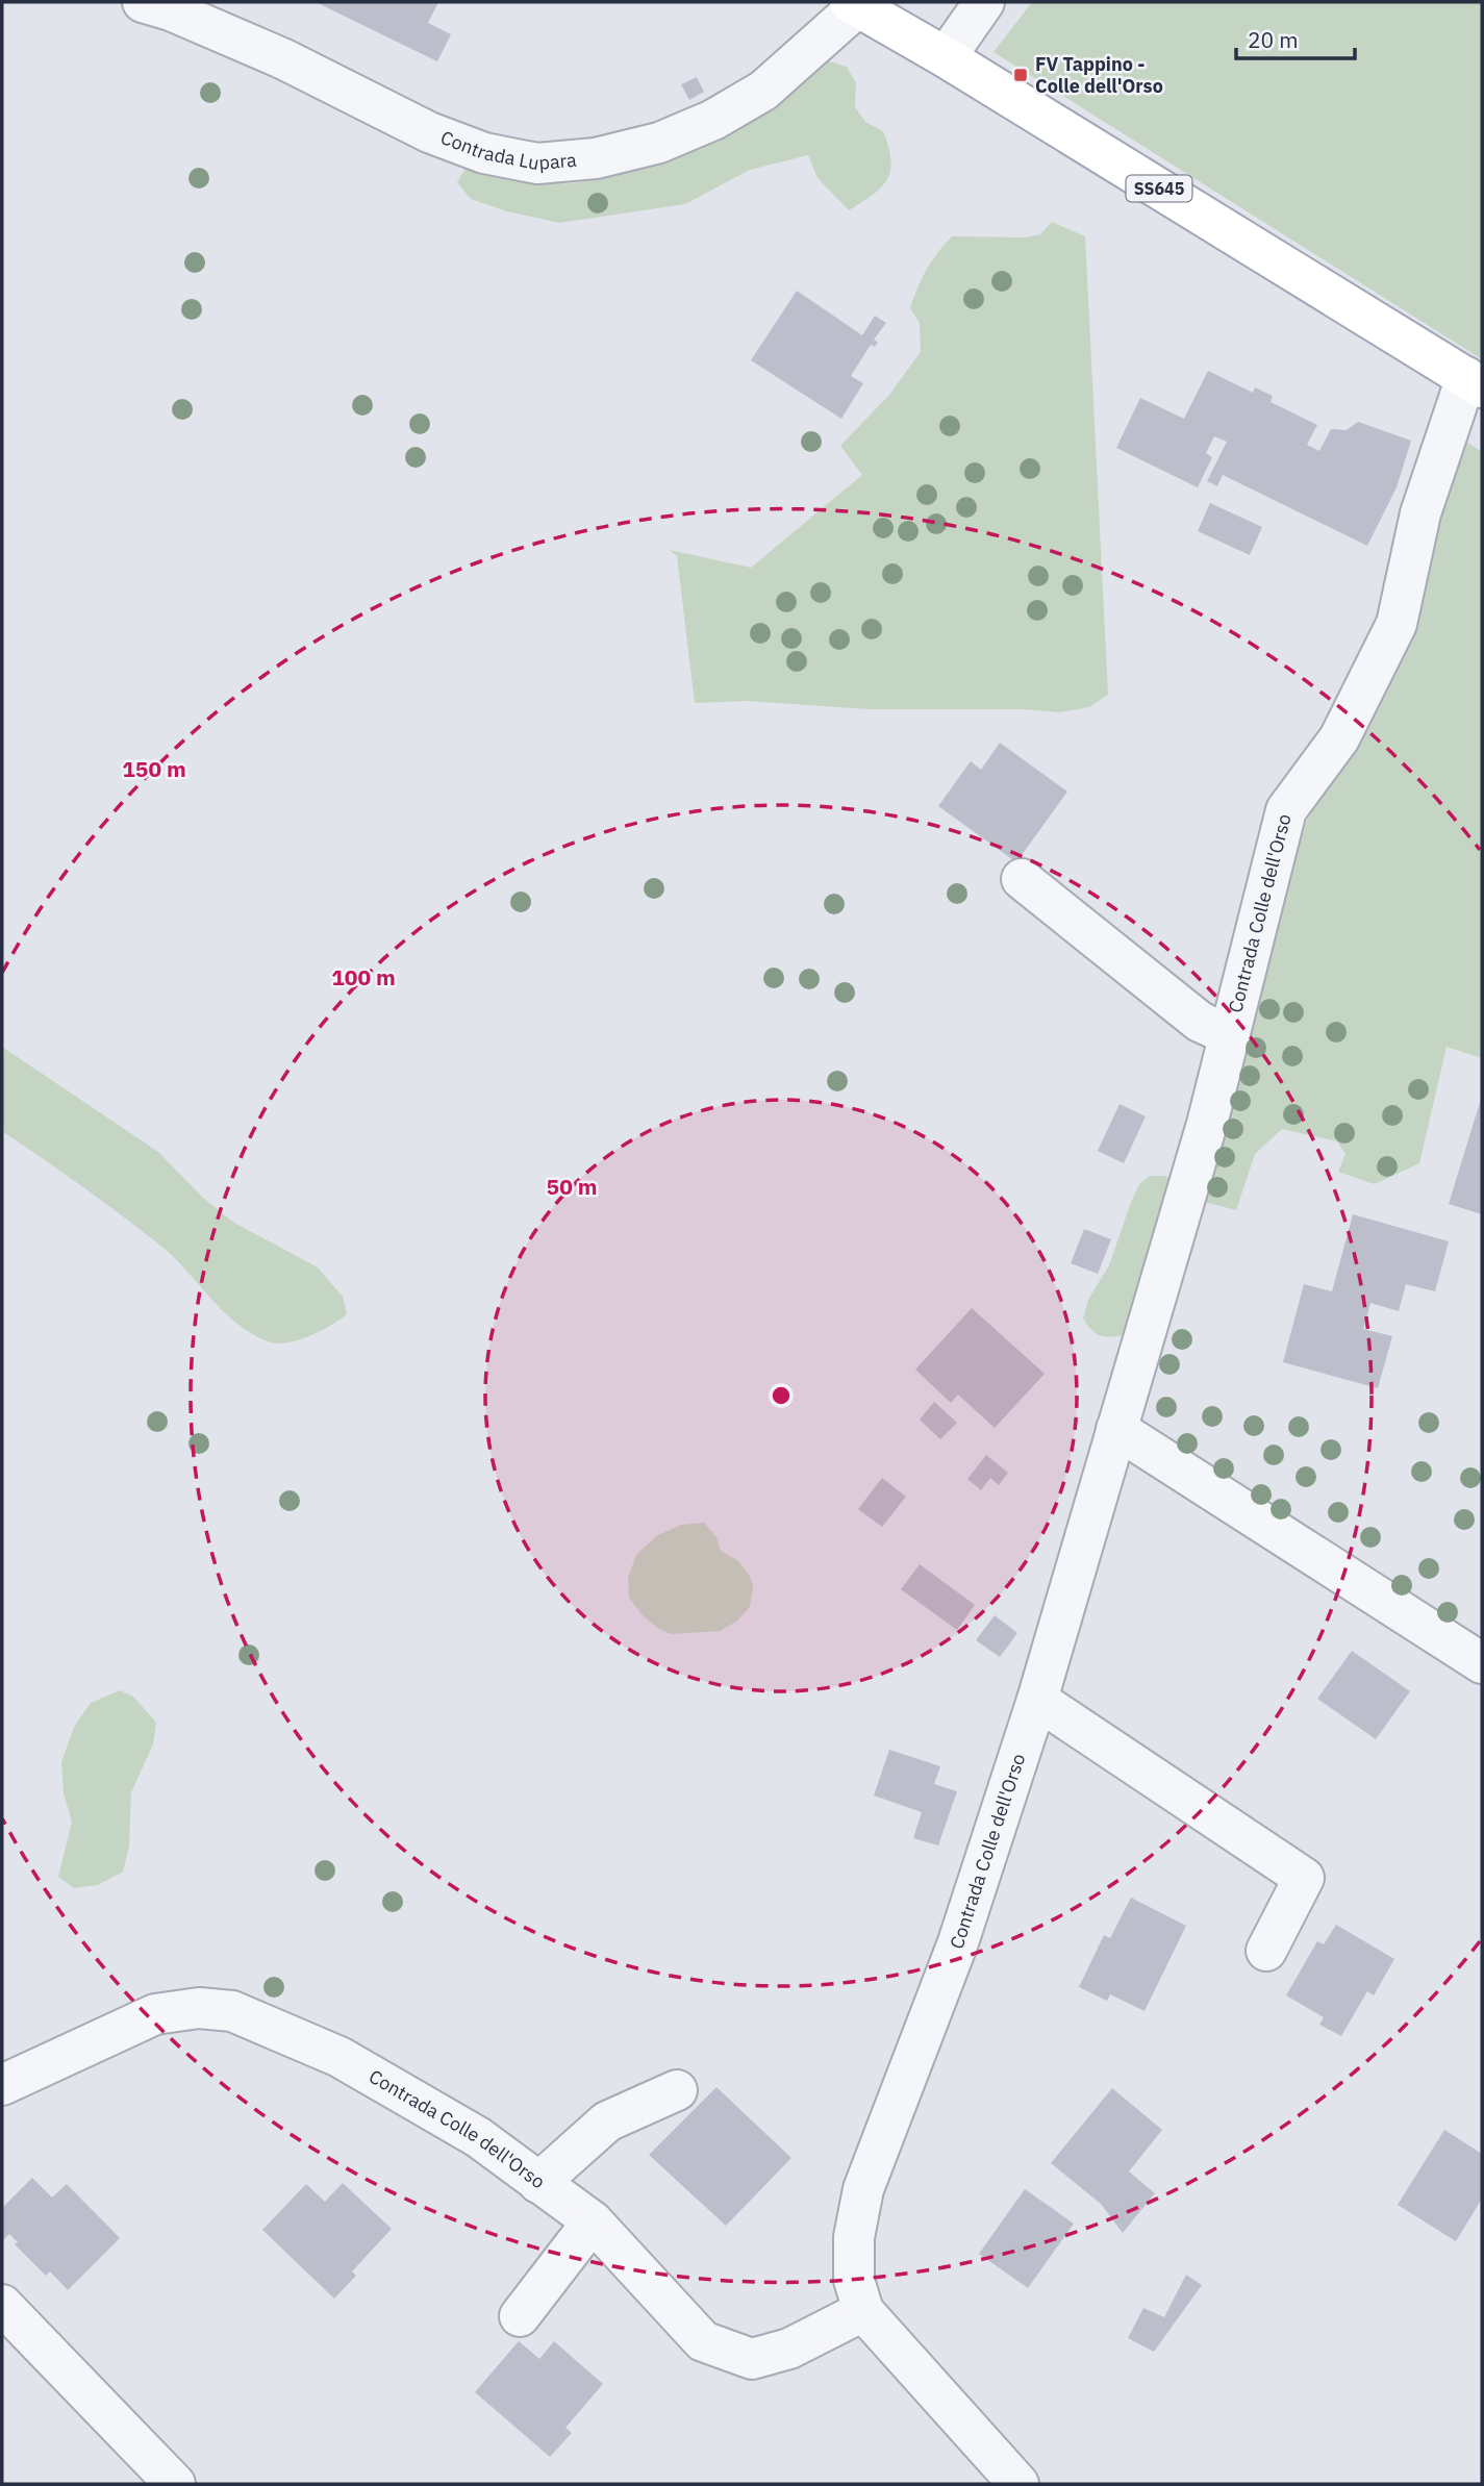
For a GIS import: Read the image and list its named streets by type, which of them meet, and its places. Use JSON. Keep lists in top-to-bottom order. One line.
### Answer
{"streets":{"main road":["SS645"],"street":["Contrada Lupara","Contrada Colle dell'Orso"]},"crossings":[["Contrada Lupara","SS645"],["SS645","Contrada Colle dell'Orso"]],"places":{"transit":["FV Tappino - Colle dell'Orso"]},"scale_bar":"20 m","rings":["150 m","100 m","50 m"]}
